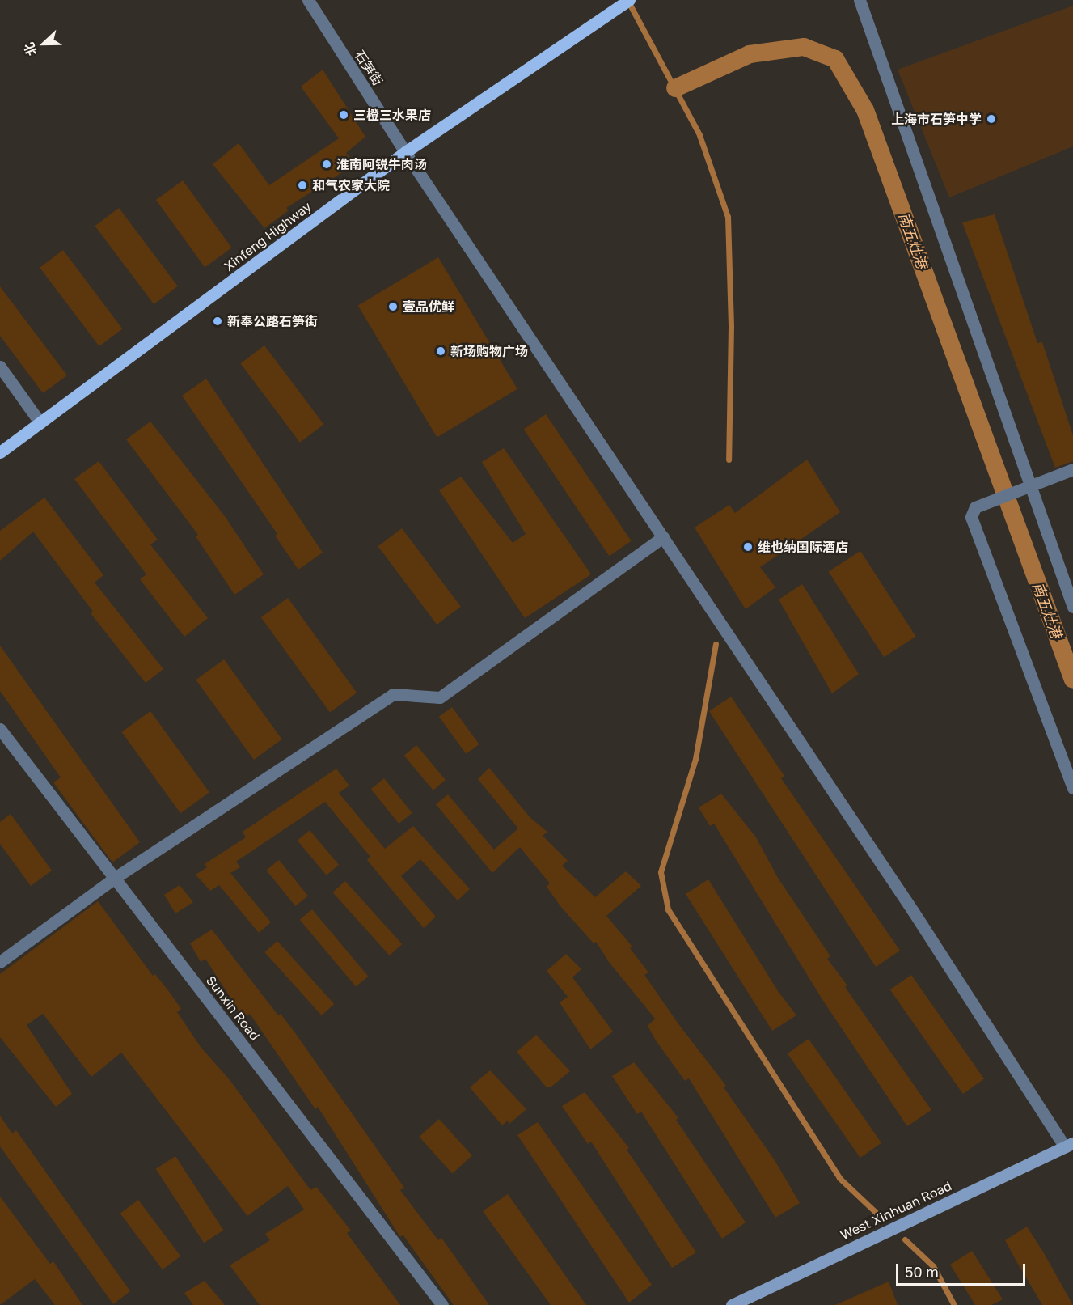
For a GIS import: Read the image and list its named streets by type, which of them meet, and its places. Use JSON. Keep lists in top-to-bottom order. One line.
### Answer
{"streets":{"main road":["Xinfeng Highway"],"street":["石笋街","Sunxin Road","West Xinhuan Road"]},"crossings":[["石笋街","Xinfeng Highway"],["石笋街","West Xinhuan Road"]],"water":["南五灶港"],"places":["三橙三水果店","上海市石笋中学","淮南阿锐牛肉汤","和气农家大院","壹品优鲜","新奉公路石笋街","新场购物广场","维也纳国际酒店"],"scale_bar":"50 m","north":"left"}
